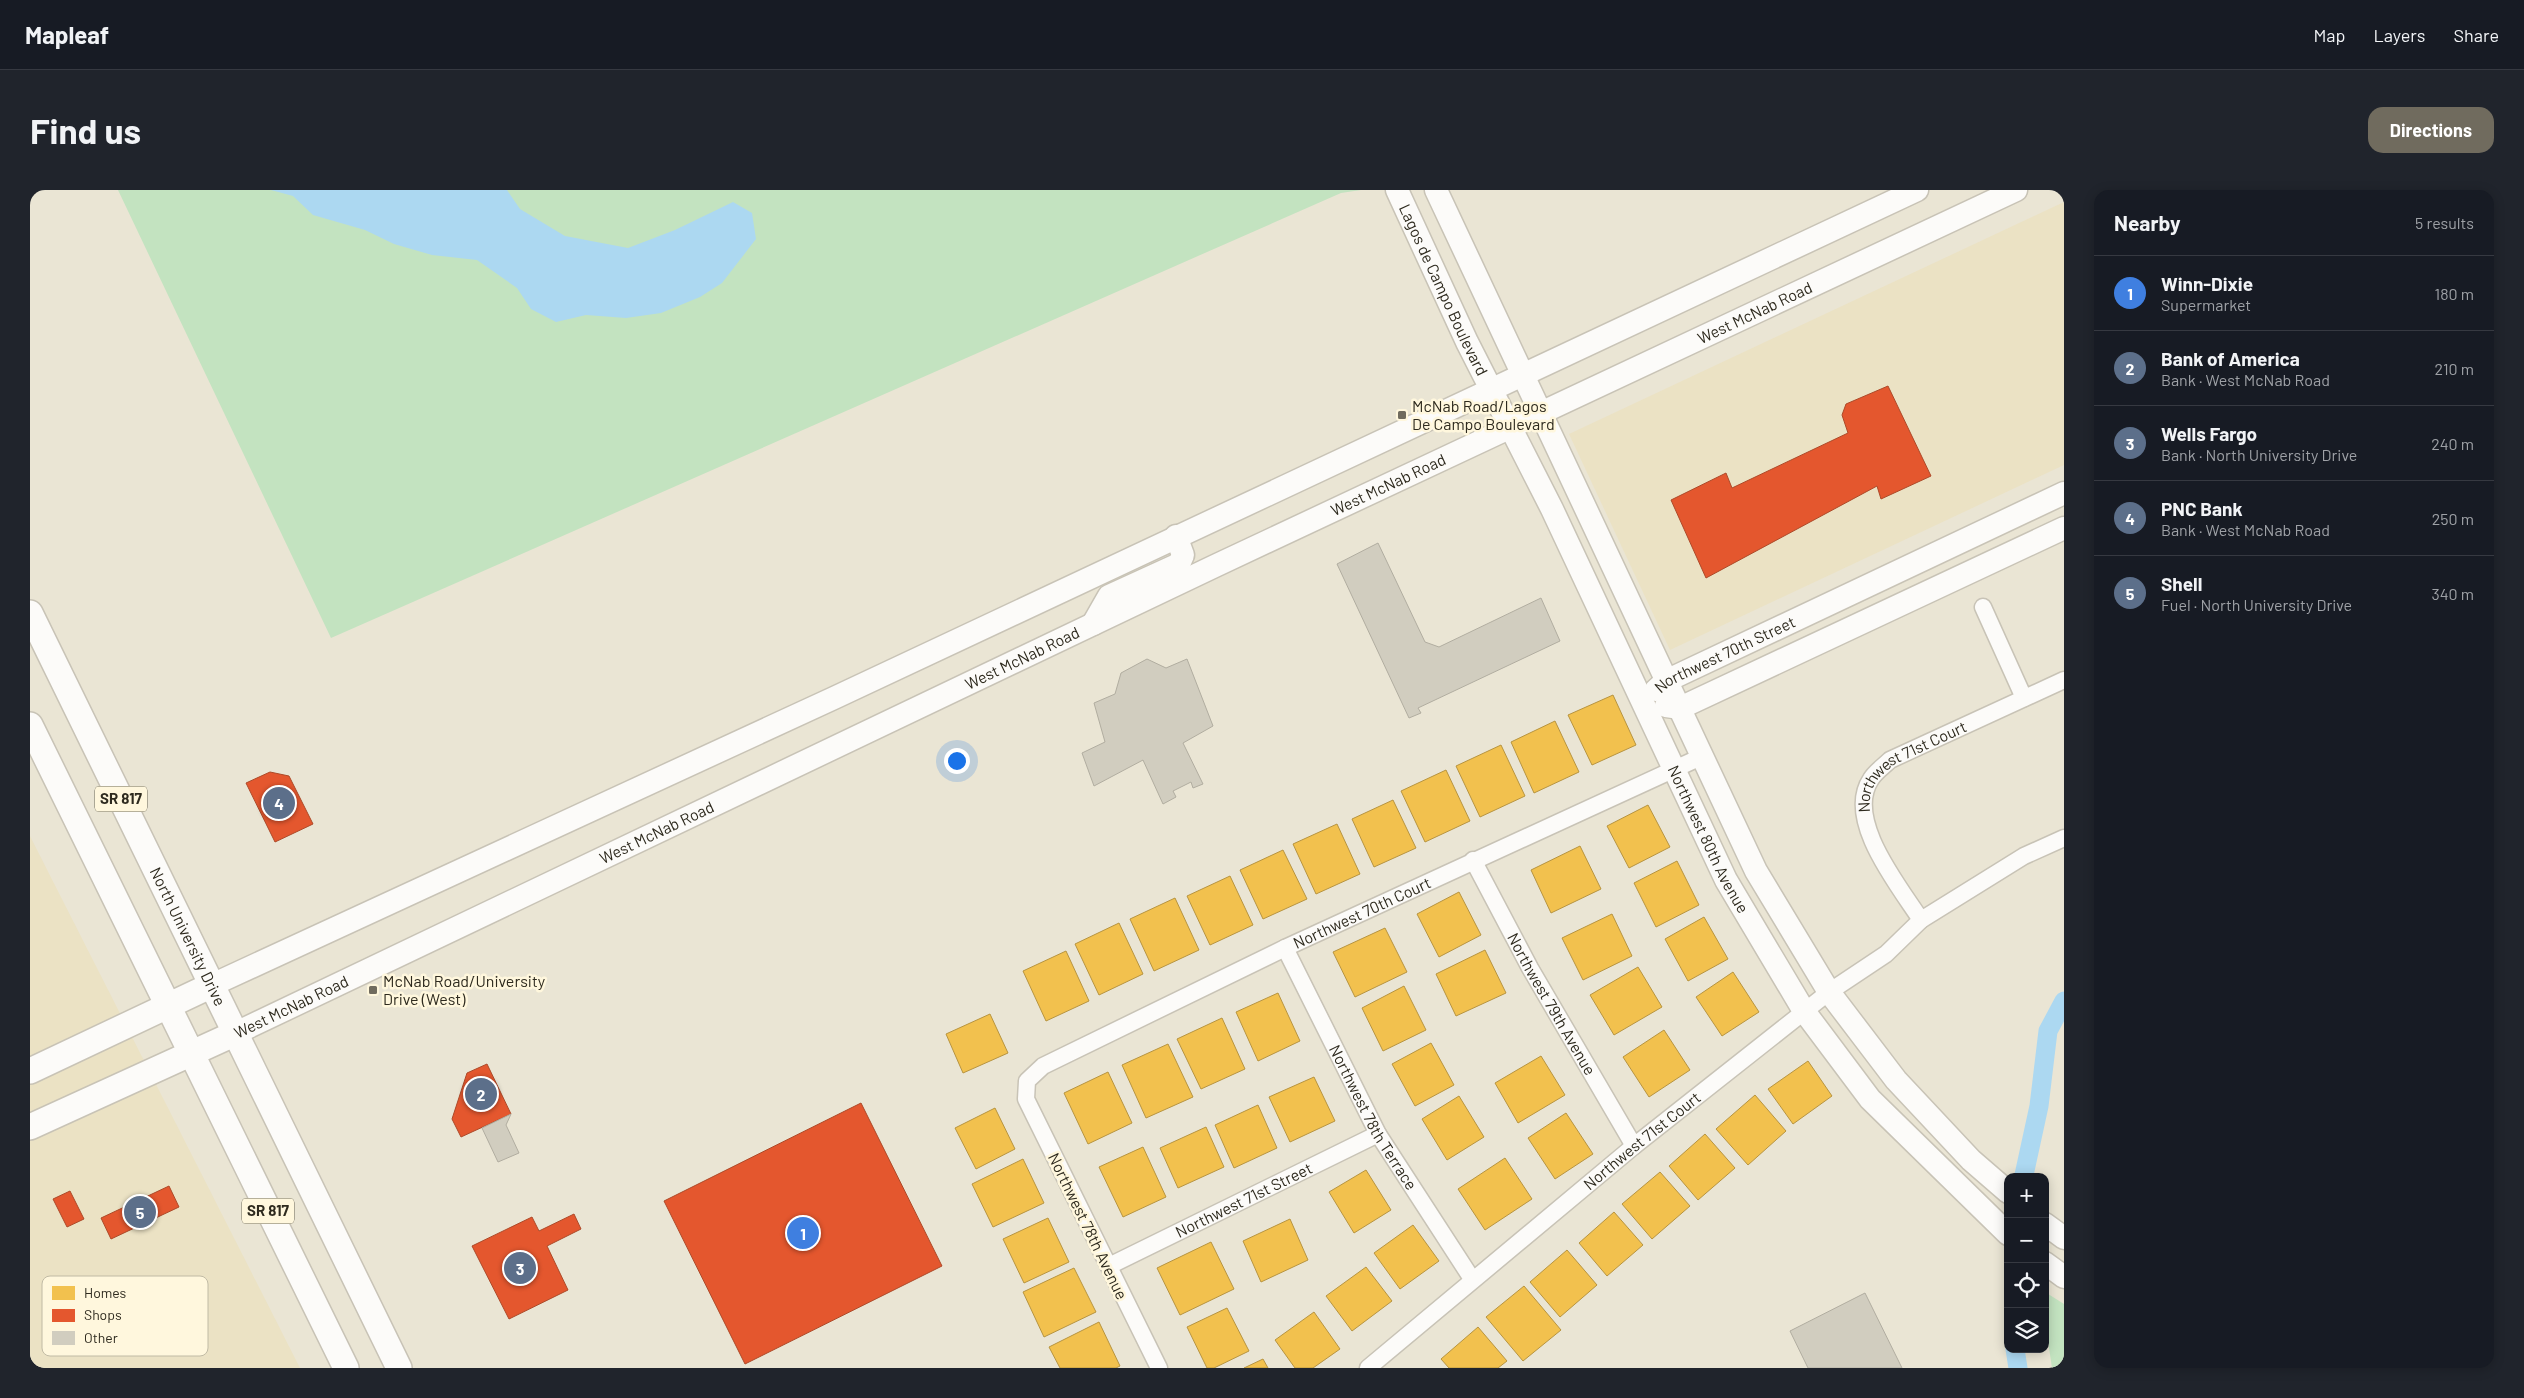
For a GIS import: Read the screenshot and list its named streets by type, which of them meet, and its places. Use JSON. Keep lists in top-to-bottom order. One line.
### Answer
{"streets":{"main road":["Lagos de Campo Boulevard","West McNab Road","Northwest 70th Street","SR 817","Northwest 80th Avenue","North University Drive"],"street":["Northwest 71st Court","Northwest 70th Court","Northwest 79th Avenue","Northwest 78th Terrace","Northwest 71st Street","Northwest 78th Avenue"]},"crossings":[["Lagos de Campo Boulevard","Northwest 80th Avenue"],["West McNab Road","SR 817"],["West McNab Road","Northwest 80th Avenue"],["West McNab Road","North University Drive"],["Northwest 70th Street","Northwest 80th Avenue"],["Northwest 71st Court","Northwest 80th Avenue"],["Northwest 71st Court","Northwest 79th Avenue"],["Northwest 71st Court","Northwest 78th Terrace"],["Northwest 80th Avenue","Northwest 70th Court"],["Northwest 70th Court","Northwest 79th Avenue"],["Northwest 70th Court","Northwest 78th Terrace"],["Northwest 70th Court","Northwest 78th Avenue"],["Northwest 78th Terrace","Northwest 71st Street"],["Northwest 71st Street","Northwest 78th Avenue"]],"places":{"transit":["McNab Road/Lagos De Campo Boulevard","McNab Road/University Drive (West)"]},"legend":["Homes","Shops","Other"],"page":{"header":"Mapleaf","nav":["Map","Layers","Share"],"buttons":"Directions","title":"Find us","heading":["Nearby","5 results"],"list":[{"mark":"1","name":"Winn-Dixie","note":"Supermarket","value":"180 m"},{"mark":"2","name":"Bank of America","note":"Bank · West McNab Road","value":"210 m"},{"mark":"3","name":"Wells Fargo","note":"Bank · North University Drive","value":"240 m"},{"mark":"4","name":"PNC Bank","note":"Bank · West McNab Road","value":"250 m"},{"mark":"5","name":"Shell","note":"Fuel · North University Drive","value":"340 m"}],"pins":["4","2","5","1","3"],"map_buttons":["+","−"]}}
